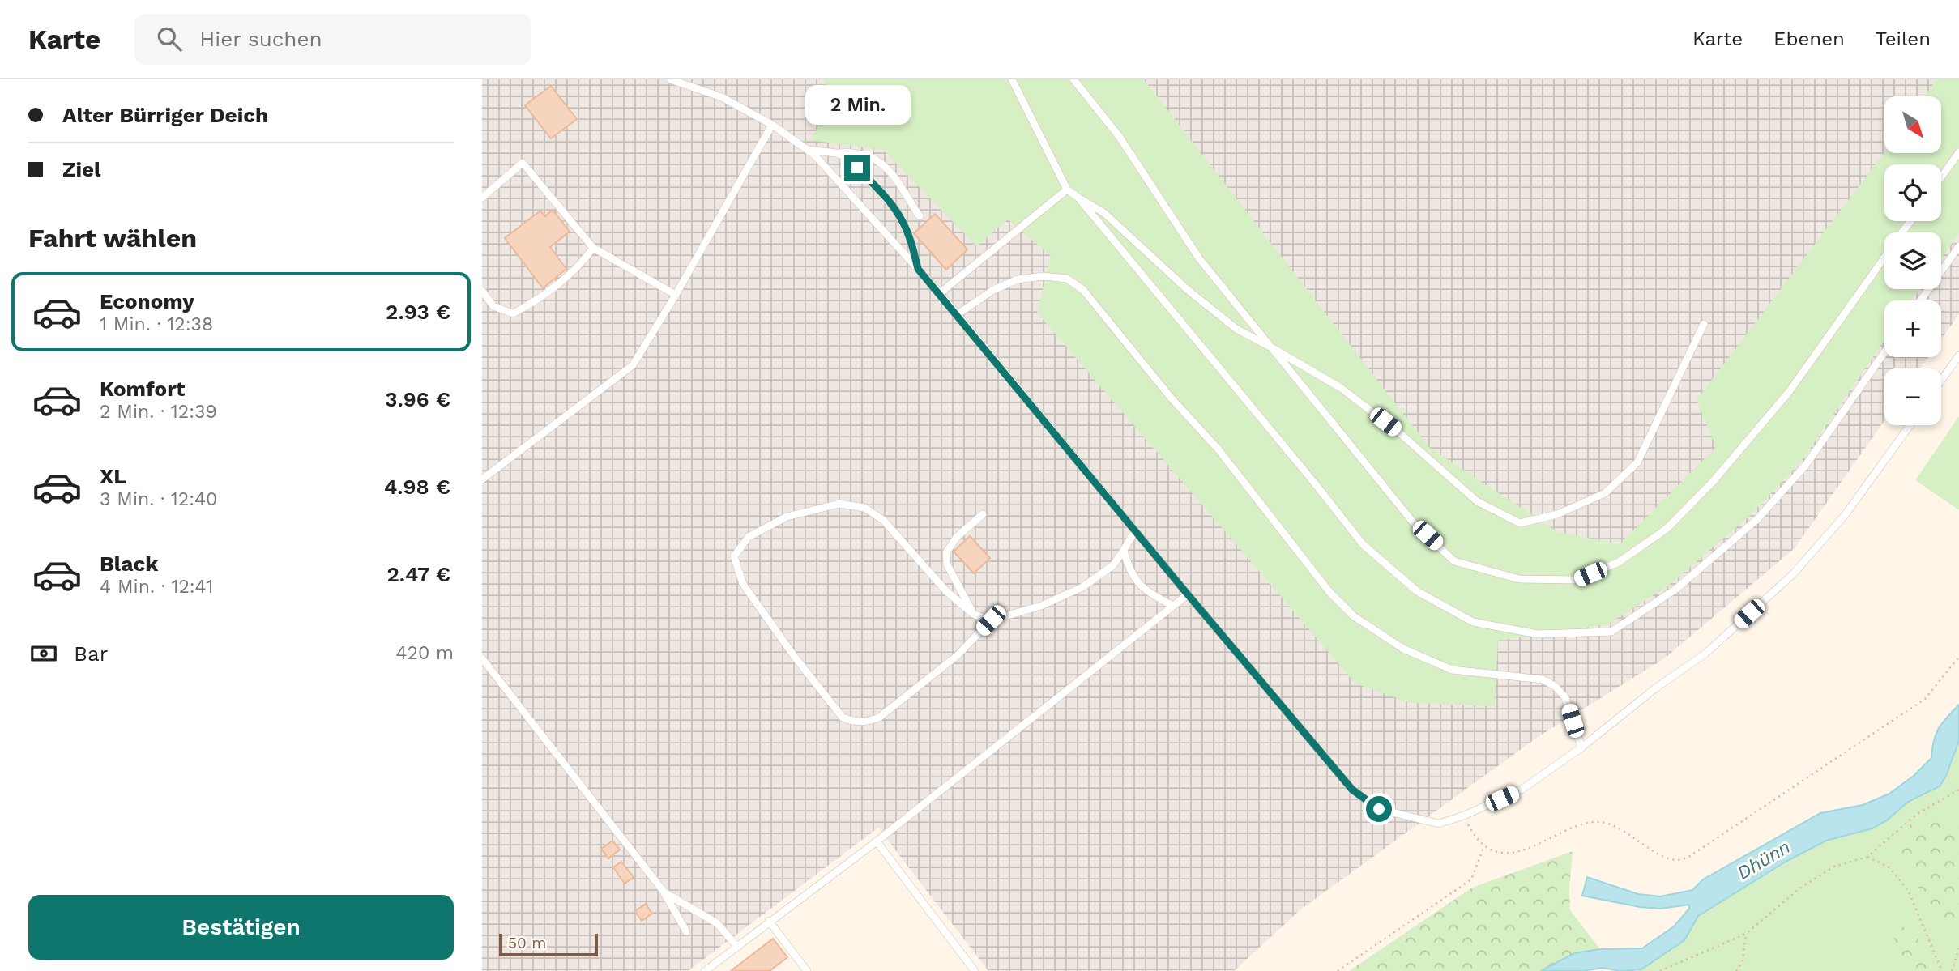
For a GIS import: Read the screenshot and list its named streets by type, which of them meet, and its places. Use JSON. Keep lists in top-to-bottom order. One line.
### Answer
{"water":["Dhünn"],"scale_bar":"50 m","north":"bottom right","page":{"header":"Karte","search":"Hier suchen","nav":["Karte","Ebenen","Teilen"],"banner":["Alter Bürriger Deich","Ziel"],"bubble":"2 Min.","map_buttons":["+","−"],"heading":"Fahrt wählen","list":[{"name":"Economy","note":"1 Min. · 12:38","value":"2.93 €"},{"name":"Komfort","note":"2 Min. · 12:39","value":"3.96 €"},{"name":"XL","note":"3 Min. · 12:40","value":"4.98 €"},{"name":"Black","note":"4 Min. · 12:41","value":"2.47 €"}],"pay":["Bar","420 m"],"buttons":"Bestätigen","scale":"50 m"}}
